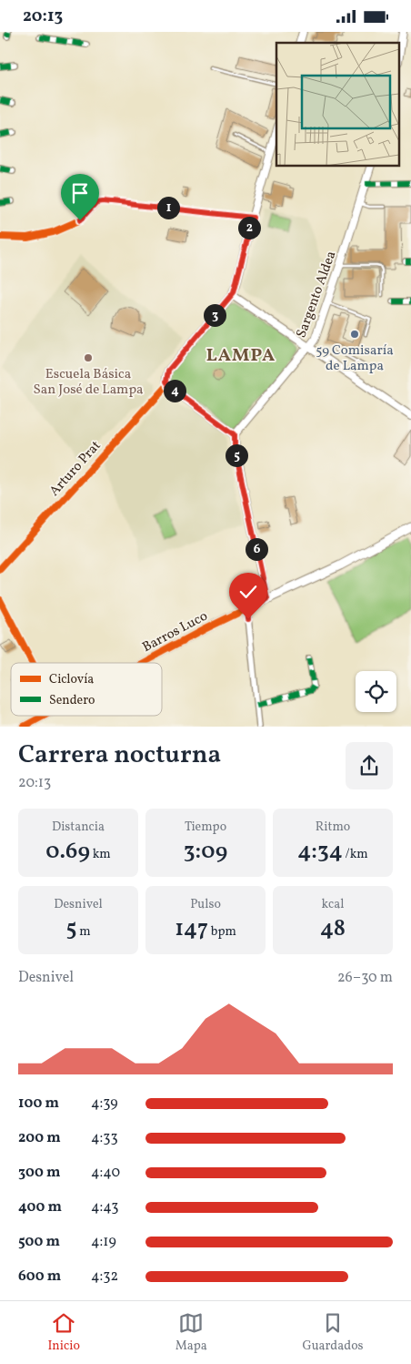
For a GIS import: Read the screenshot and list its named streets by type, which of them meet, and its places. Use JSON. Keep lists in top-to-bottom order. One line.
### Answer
{"streets":{"main road":["Sargento Aldea","Arturo Prat","Barros Luco"]},"districts":["LAMPA"],"places":["59 Comisaría de Lampa","Escuela Básica San José de Lampa"],"legend":["Ciclovía","Sendero"],"page":{"status":"20:13","pins":["1","2","3","4","5","6"],"heading":["Carrera nocturna","20:13"],"stats":[["Distancia","0.69 km"],["Tiempo","3:09"],["Ritmo","4:34 /km"],["Desnivel","5 m"],["Pulso","147 bpm"],["kcal","48"]],"chart":["Desnivel","26–30 m"],"list":[{"name":"100 m","note":"4:39"},{"name":"200 m","note":"4:33"},{"name":"300 m","note":"4:40"},{"name":"400 m","note":"4:43"},{"name":"500 m","note":"4:19"},{"name":"600 m","note":"4:32"}],"tabs":["Inicio","Mapa","Guardados"]}}
